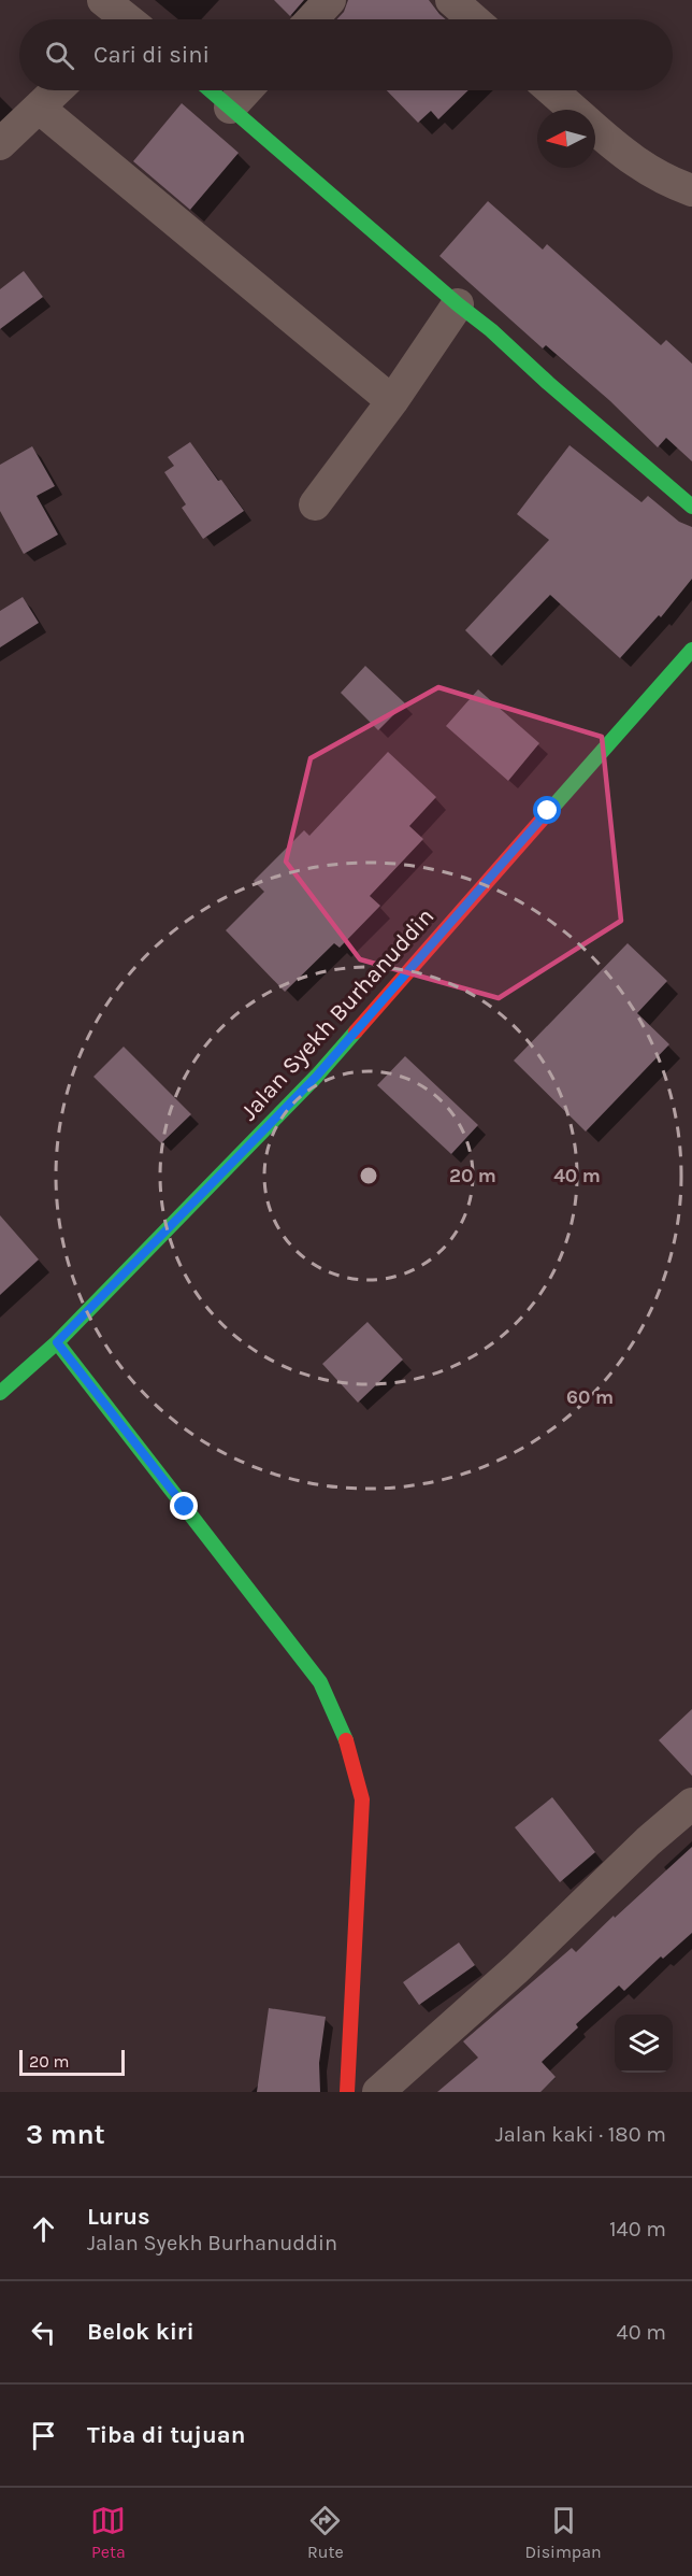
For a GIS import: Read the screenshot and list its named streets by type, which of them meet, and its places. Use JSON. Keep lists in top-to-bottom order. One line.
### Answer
{"streets":{"street":["Jalan Syekh Burhanuddin"]},"scale_bar":"20 m","north":"left","page":{"search":"Cari di sini","scale":"20 m","heading":["3 mnt","Jalan kaki · 180 m"],"list":[["Lurus","Jalan Syekh Burhanuddin","140 m"],["Belok kiri","40 m"],"Tiba di tujuan"],"nav":["Peta","Rute","Disimpan"]},"rings":["20 m","40 m","60 m"]}
